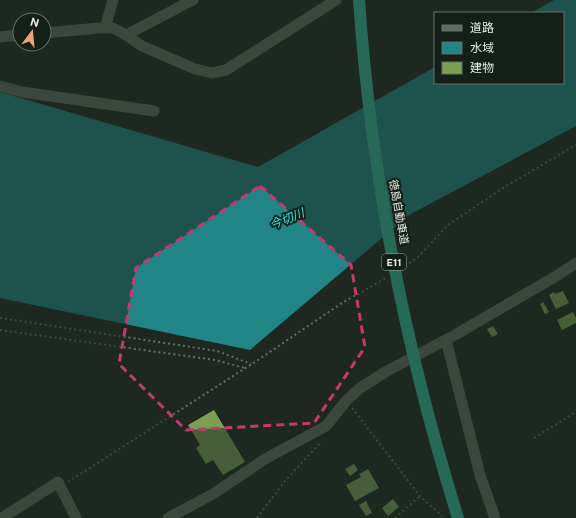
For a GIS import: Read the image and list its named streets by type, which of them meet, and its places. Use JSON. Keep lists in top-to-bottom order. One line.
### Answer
{"streets":{"highway":["徳島自動車道","E11"]},"water":["今切川"],"legend":["道路","水域","建物"],"north":"top"}
